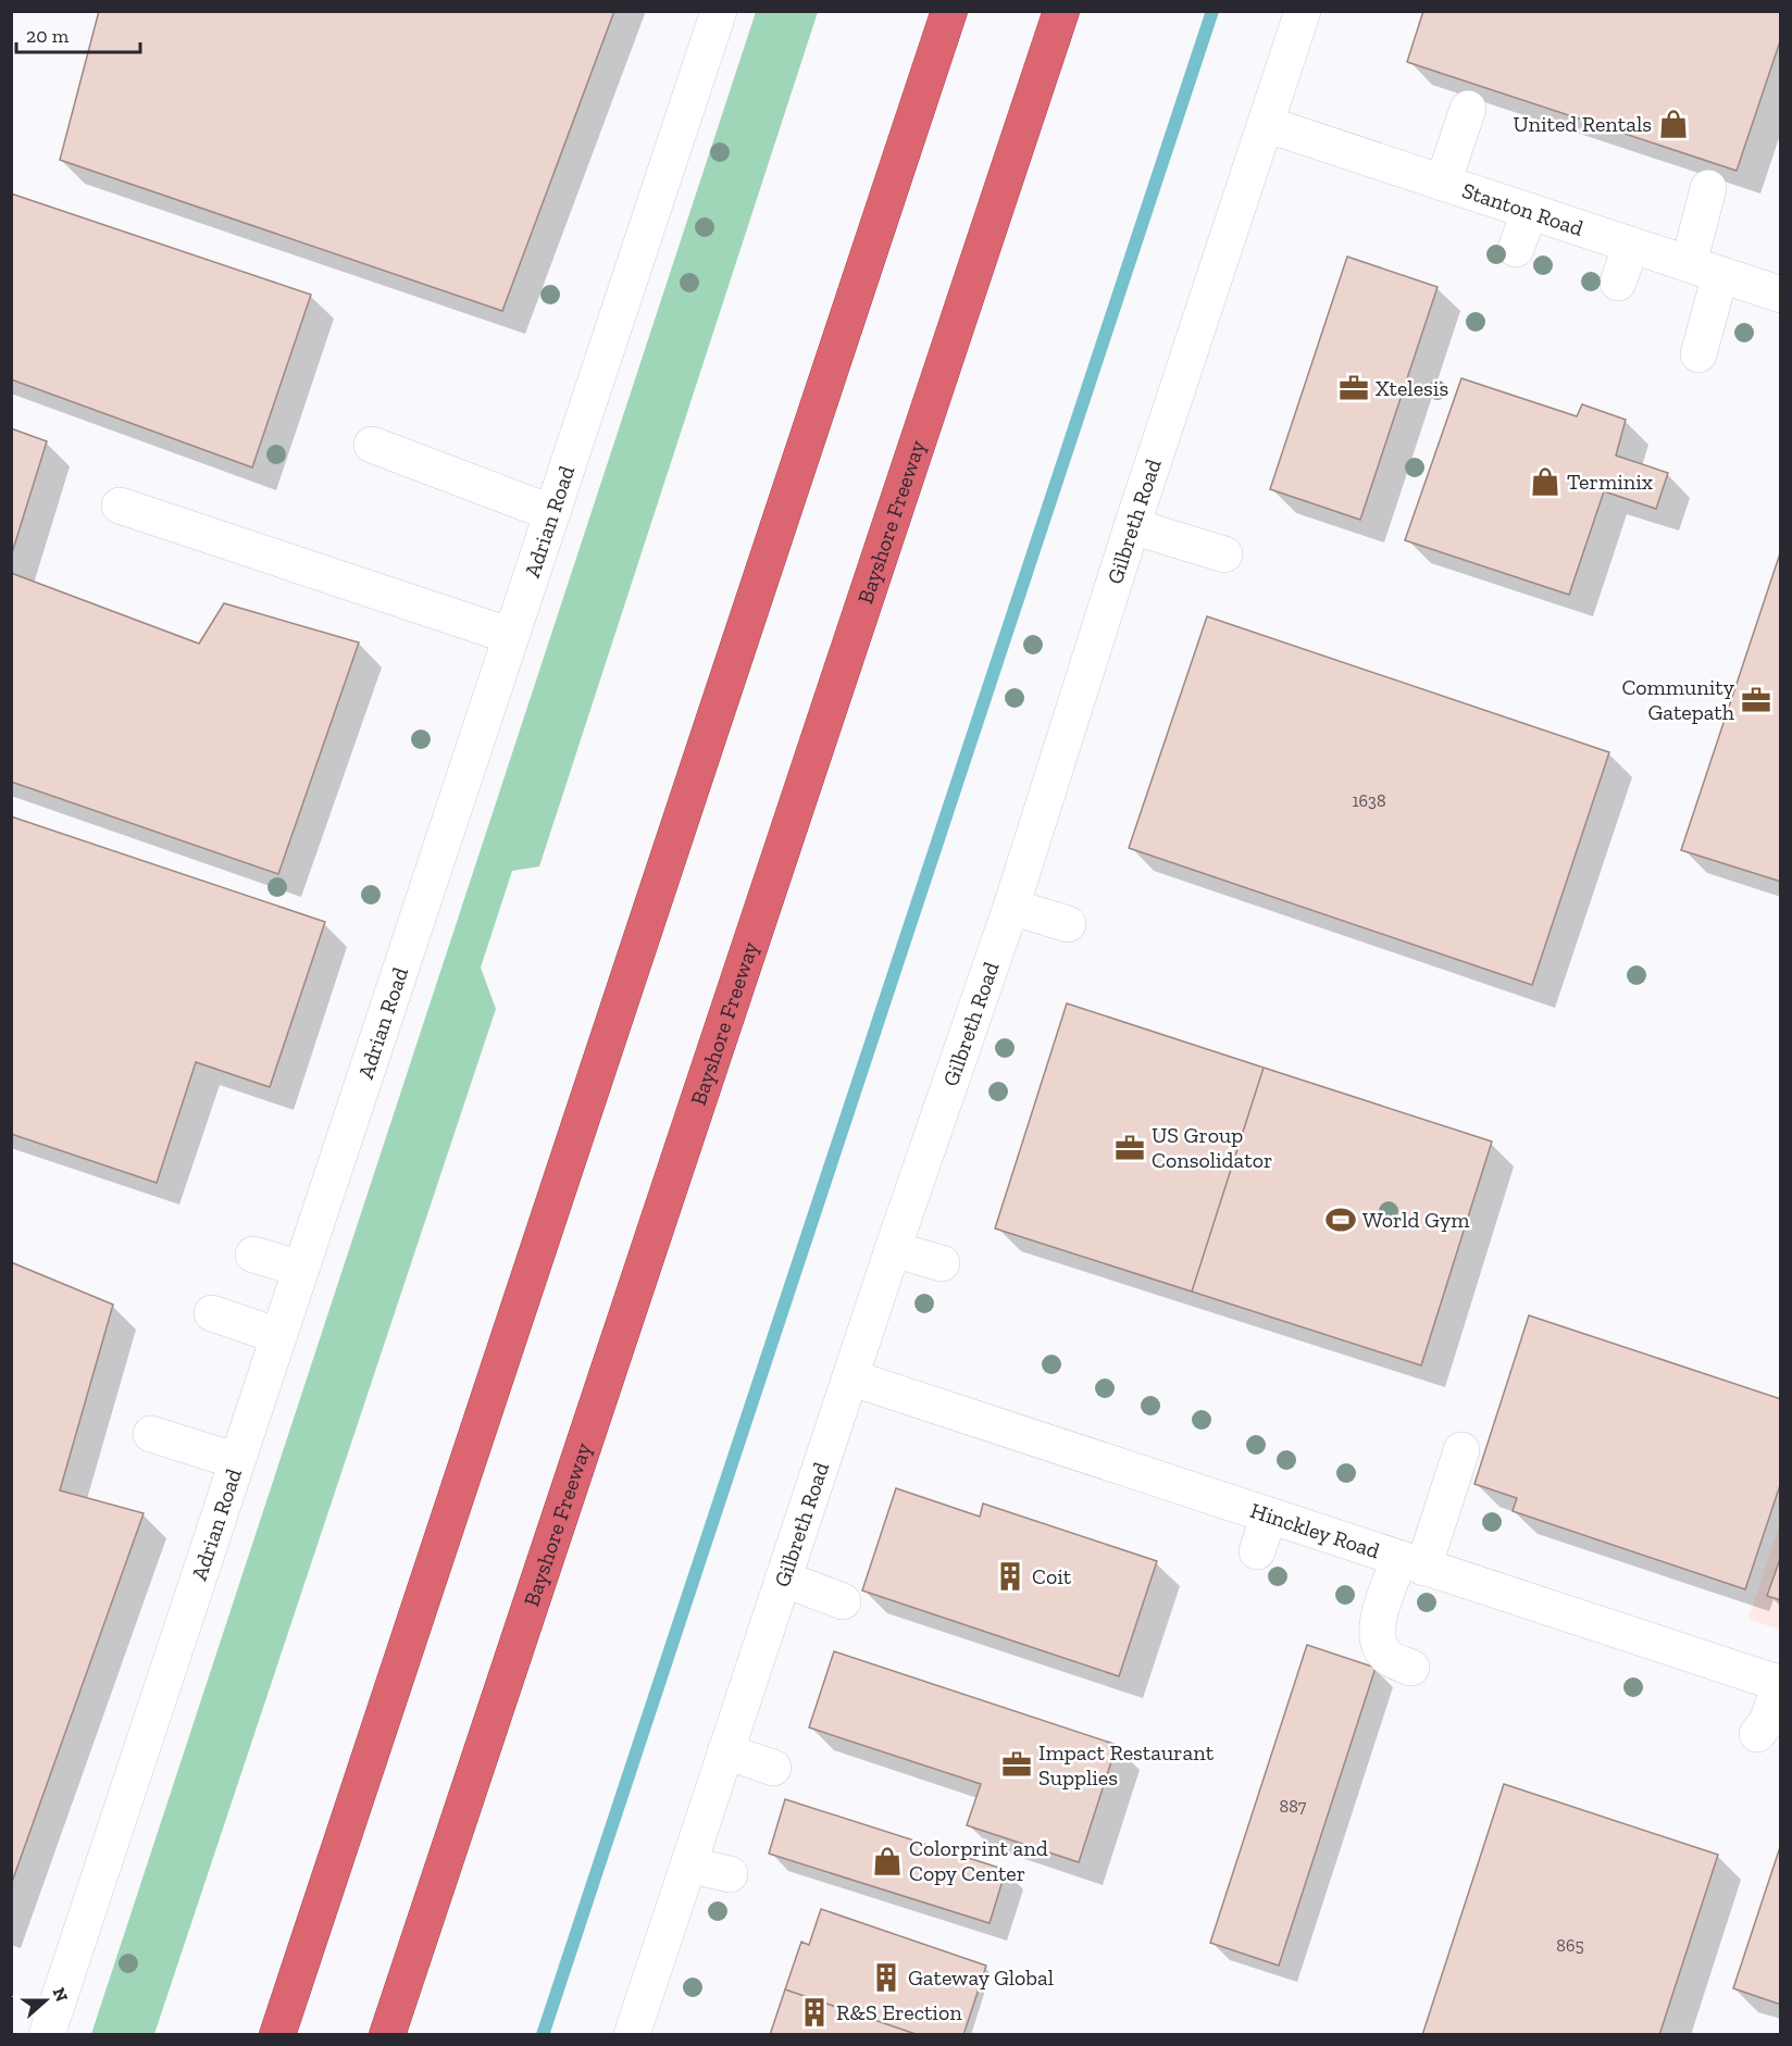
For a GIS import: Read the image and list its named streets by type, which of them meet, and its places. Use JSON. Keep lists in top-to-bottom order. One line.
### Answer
{"streets":{"highway":["Bayshore Freeway"],"street":["Stanton Road","Adrian Road","Gilbreth Road","Hinckley Road"]},"crossings":[["Stanton Road","Gilbreth Road"],["Gilbreth Road","Hinckley Road"]],"places":{"shop":["United Rentals","Terminix","Colorprint and Copy Center"],"office":["Xtelesis","Community Gatepath","US Group Consolidator","Impact Restaurant Supplies"],"sports":["World Gym"],"building":["Coit","Gateway Global","R&S Erection"]},"house_numbers":["1638","887","865"],"scale_bar":"20 m","north":"right"}
